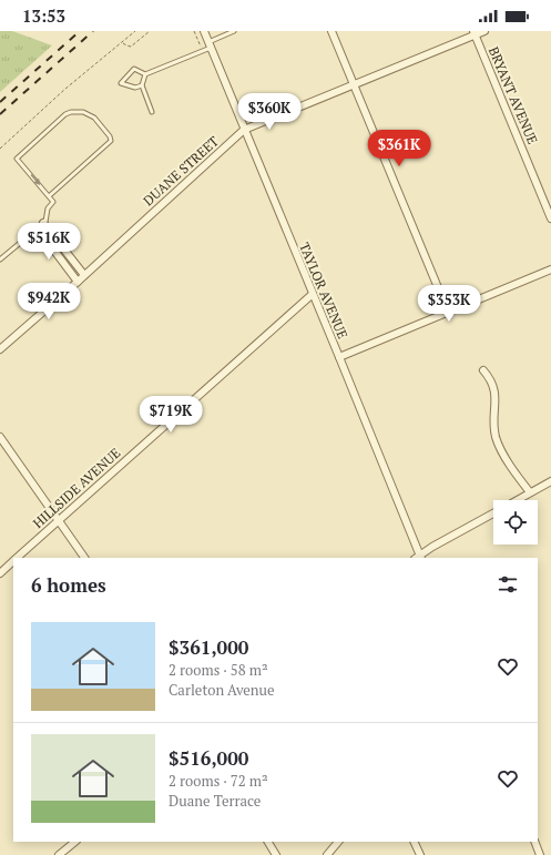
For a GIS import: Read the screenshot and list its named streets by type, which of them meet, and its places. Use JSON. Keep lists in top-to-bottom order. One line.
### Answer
{"streets":{"street":["BRYANT AVENUE","DUANE STREET","TAYLOR AVENUE","HILLSIDE AVENUE"]},"crossings":[["BRYANT AVENUE","DUANE STREET"],["DUANE STREET","TAYLOR AVENUE"],["TAYLOR AVENUE","HILLSIDE AVENUE"]],"page":{"status":"13:53","price":["$360K","$361K","$516K","$942K","$353K","$719K"],"heading":"6 homes","list":[{"name":"$361,000","note":"2 rooms · 58 m² · Carleton Avenue"},{"name":"$516,000","note":"2 rooms · 72 m² · Duane Terrace"}]}}
